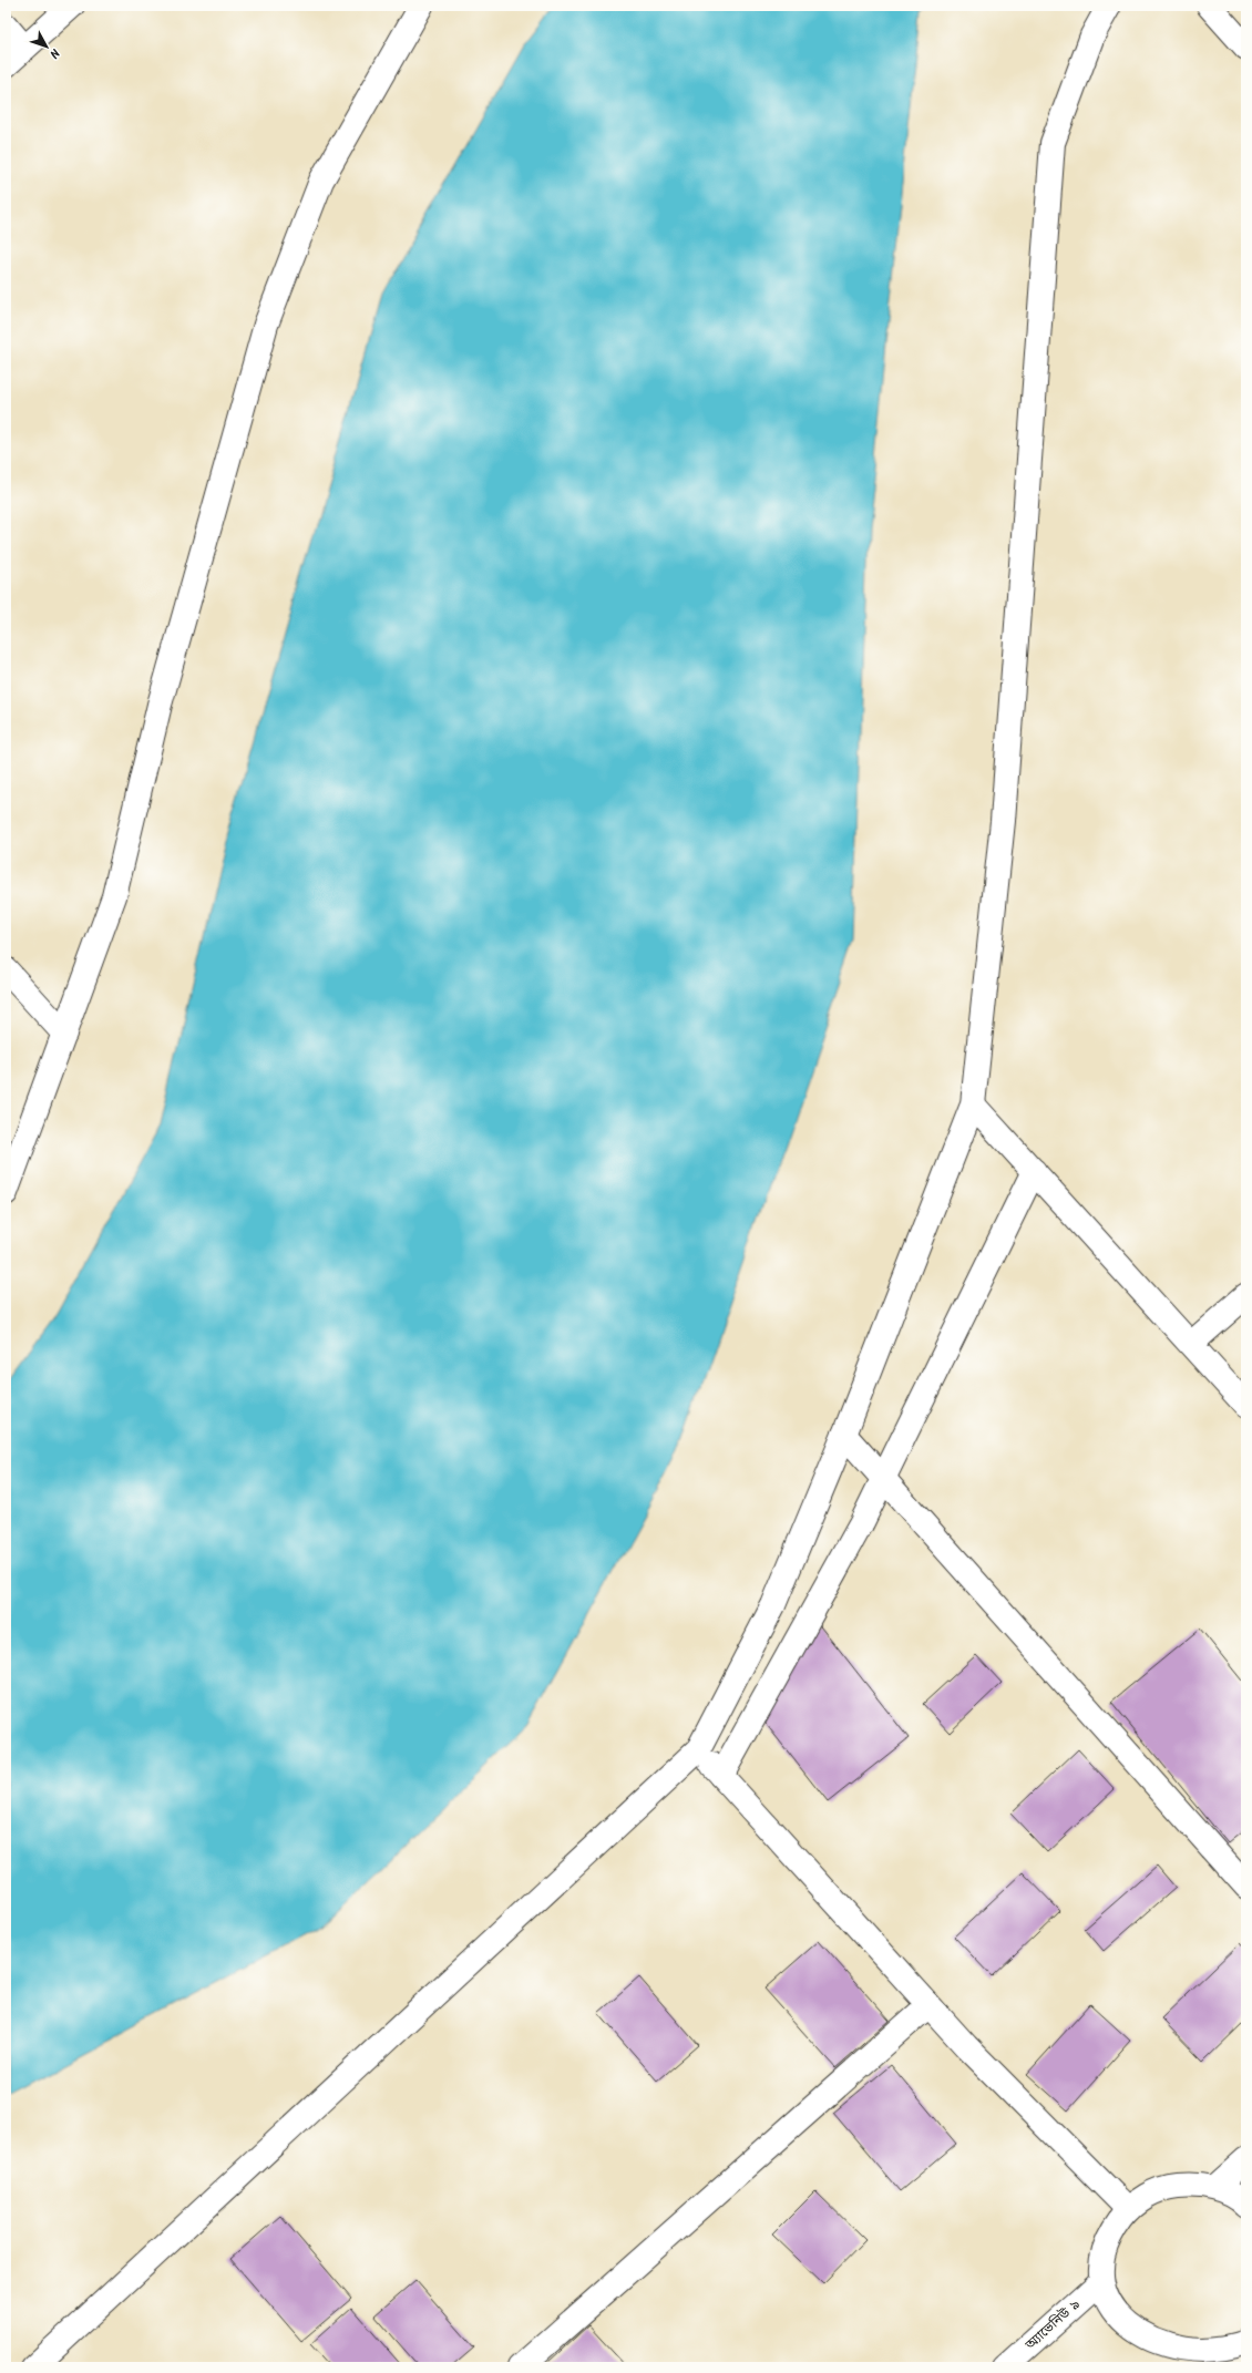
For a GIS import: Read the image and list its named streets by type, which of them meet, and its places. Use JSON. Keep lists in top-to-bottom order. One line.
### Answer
{"streets":{"street":["অ্যাভেনিউ ৯"]},"north":"bottom right"}
